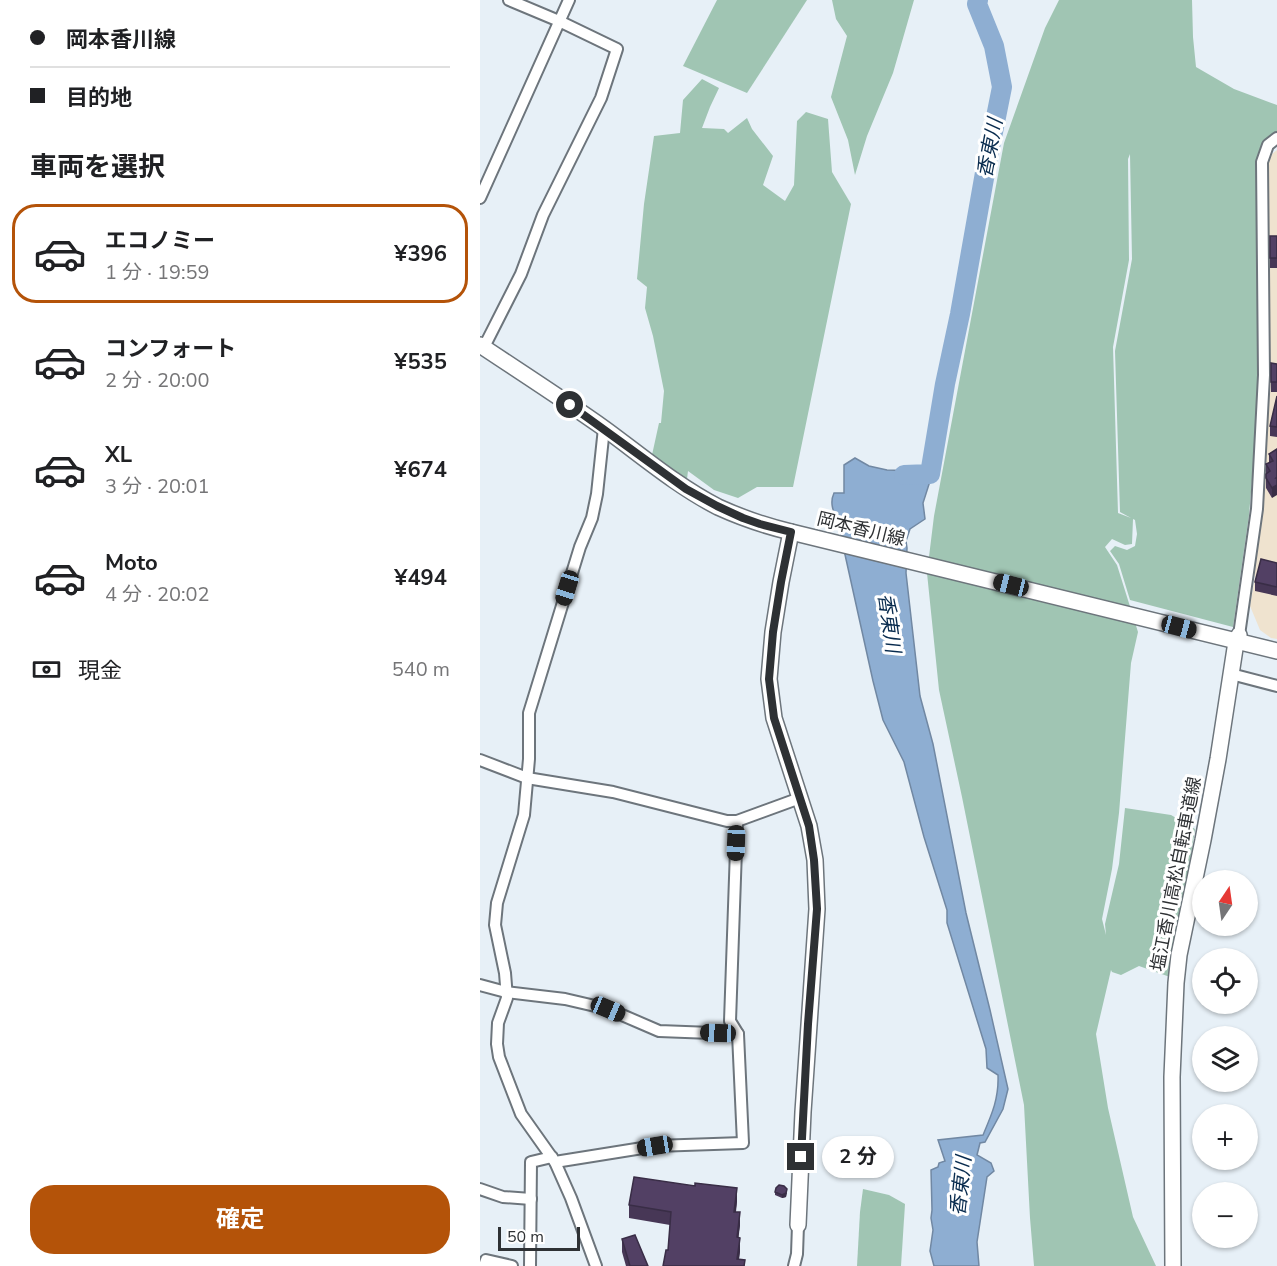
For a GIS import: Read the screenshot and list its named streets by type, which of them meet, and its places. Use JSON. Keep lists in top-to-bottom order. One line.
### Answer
{"streets":{"main road":["岡本香川線","塩江香川高松自転車道線"]},"crossings":[["岡本香川線","塩江香川高松自転車道線"]],"water":["香東川"],"scale_bar":"50 m","north":"top","page":{"banner":["岡本香川線","目的地"],"heading":"車両を選択","list":[{"name":"エコノミー","note":"1 分 · 19:59","value":"¥396"},{"name":"コンフォート","note":"2 分 · 20:00","value":"¥535"},{"name":"XL","note":"3 分 · 20:01","value":"¥674"},{"name":"Moto","note":"4 分 · 20:02","value":"¥494"}],"pay":["現金","540 m"],"map_buttons":["+","−"],"bubble":"2 分","buttons":"確定","scale":"50 m"}}
